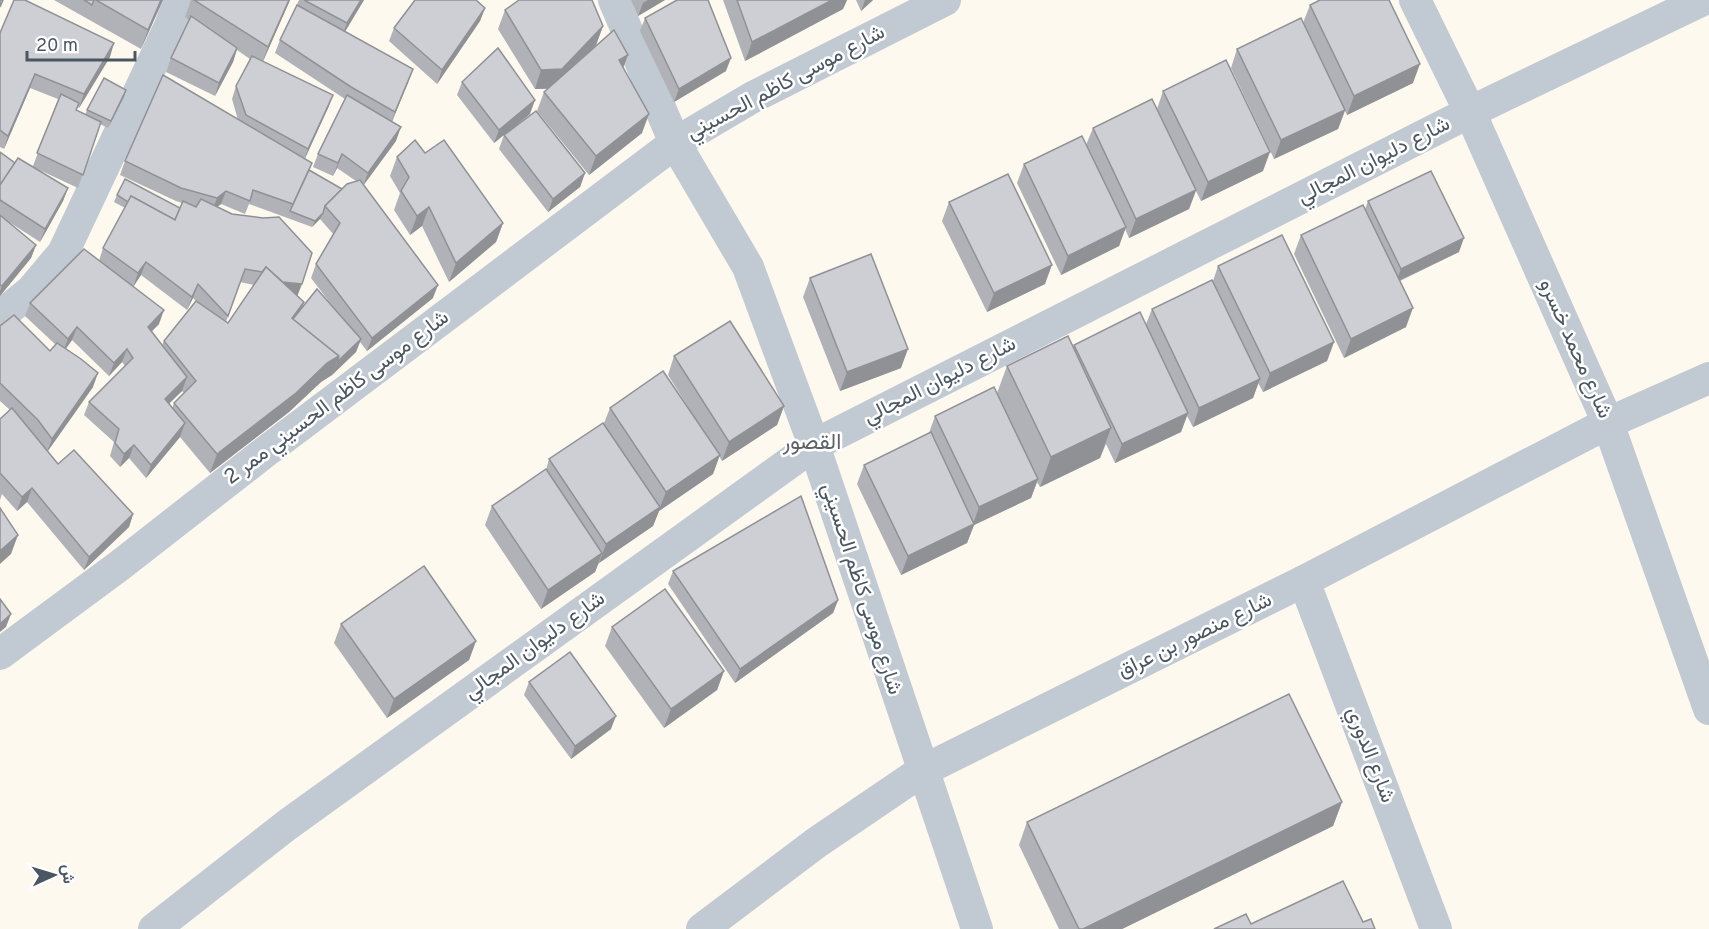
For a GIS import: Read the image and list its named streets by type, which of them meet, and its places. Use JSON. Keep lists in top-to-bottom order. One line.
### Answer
{"streets":{"street":["شارع موسى كاظم الحسيني","شارع دليوان المجالي","شارع محمد خسرو","شارع موسى كاظم الحسيني ممر 2","شارع منصور بن عراق","شارع الدوري"]},"crossings":[["شارع موسى كاظم الحسيني","شارع دليوان المجالي"],["شارع موسى كاظم الحسيني","شارع موسى كاظم الحسيني ممر 2"],["شارع موسى كاظم الحسيني","شارع منصور بن عراق"],["شارع دليوان المجالي","شارع محمد خسرو"],["شارع محمد خسرو","شارع منصور بن عراق"],["شارع منصور بن عراق","شارع الدوري"]],"districts":["القصور"],"scale_bar":"20 m","north":"right"}
